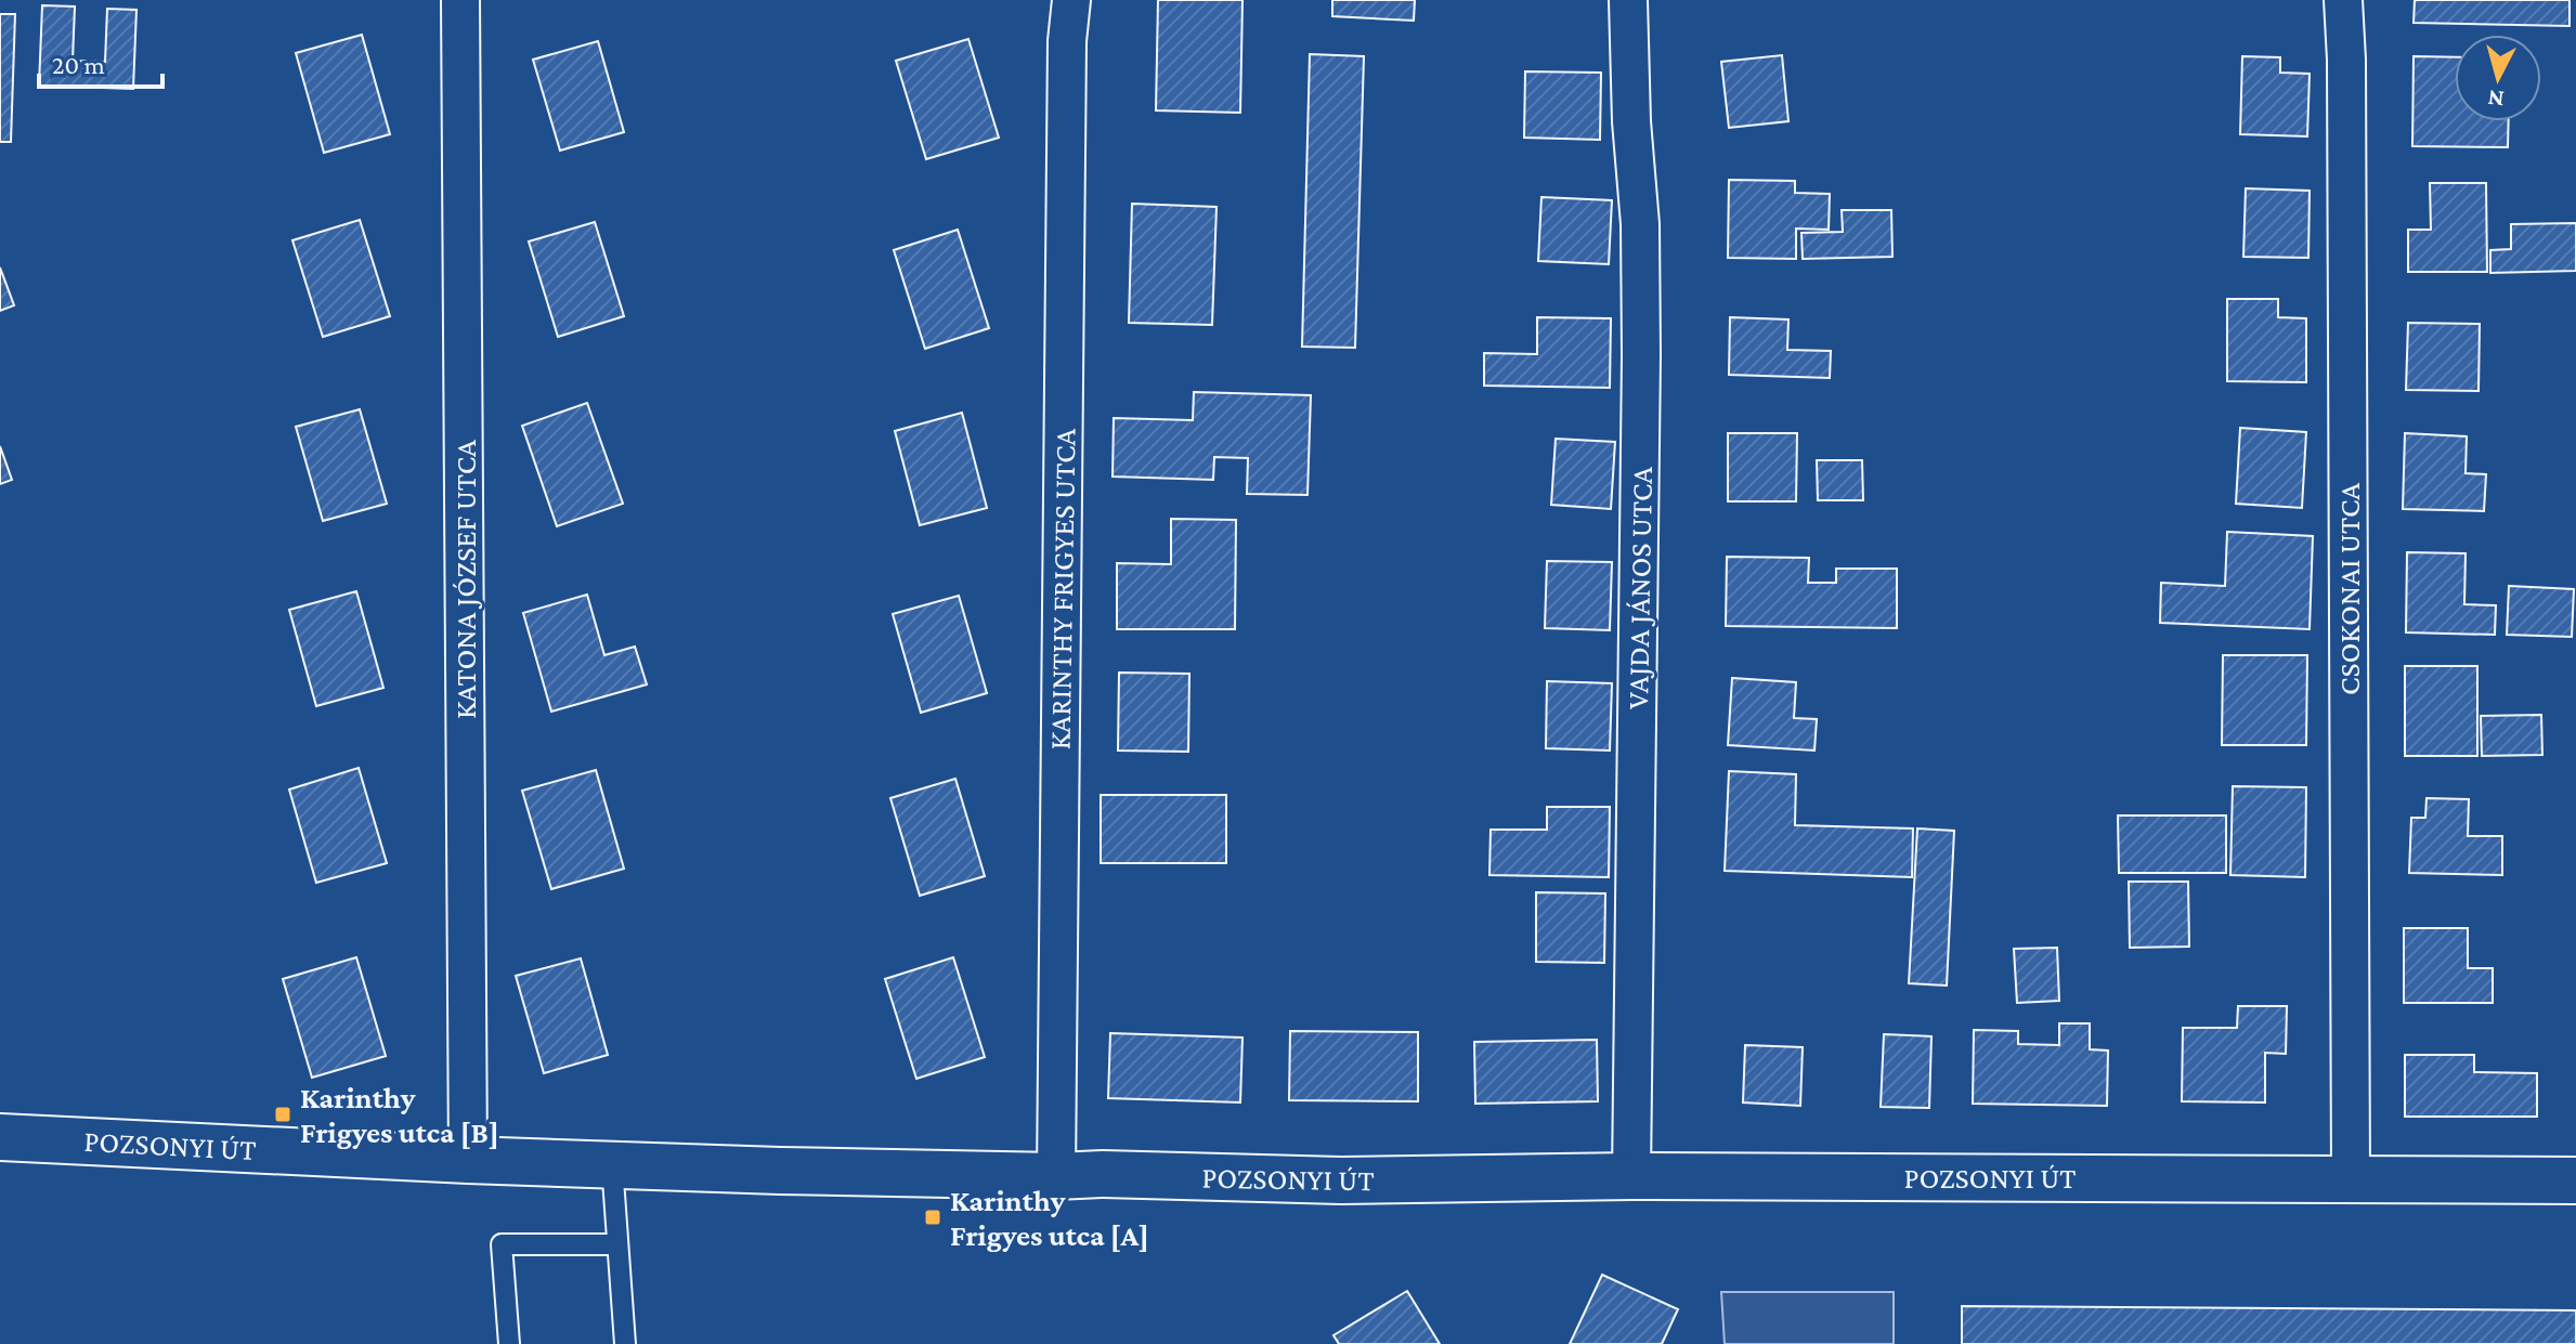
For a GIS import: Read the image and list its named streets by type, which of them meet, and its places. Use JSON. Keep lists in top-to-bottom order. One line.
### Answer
{"streets":{"street":["KATONA JÓZSEF UTCA","VAJDA JÁNOS UTCA","KARINTHY FRIGYES UTCA","CSOKONAI UTCA","POZSONYI ÚT"]},"crossings":[["KATONA JÓZSEF UTCA","POZSONYI ÚT"],["VAJDA JÁNOS UTCA","POZSONYI ÚT"],["KARINTHY FRIGYES UTCA","POZSONYI ÚT"],["CSOKONAI UTCA","POZSONYI ÚT"]],"places":{"transit":["Karinthy Frigyes utca [B]","Karinthy Frigyes utca [A]"]},"scale_bar":"20 m","north":"bottom"}
